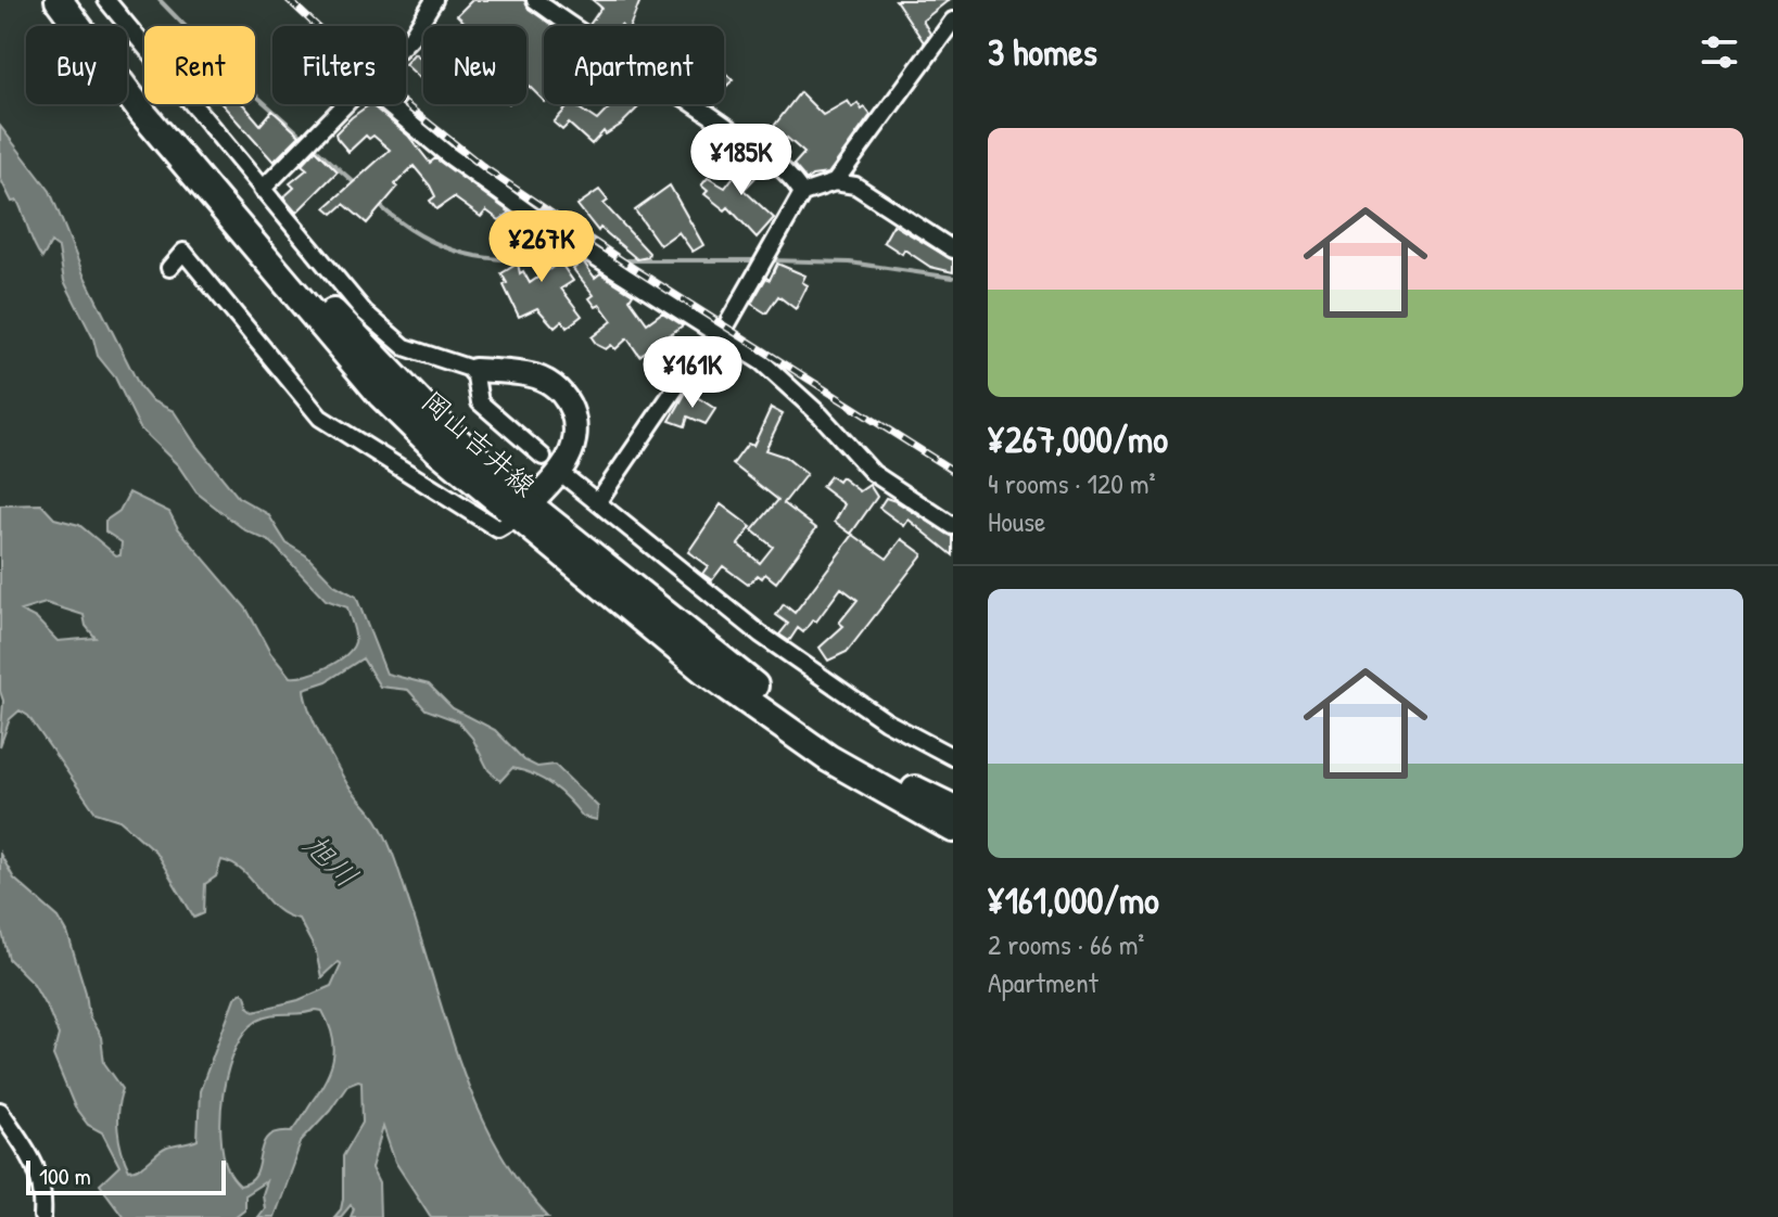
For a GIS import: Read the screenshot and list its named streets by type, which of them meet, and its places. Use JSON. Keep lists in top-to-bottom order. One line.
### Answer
{"streets":{"main road":["岡山吉井線"]},"water":["旭川"],"scale_bar":"100 m","page":{"heading":"3 homes","chip":["Buy","Rent","Filters","New","Apartment"],"list":[{"name":"¥267,000/mo","note":"4 rooms · 120 m² · House"},{"name":"¥161,000/mo","note":"2 rooms · 66 m² · Apartment"}],"price":["¥185K","¥267K","¥161K"],"scale":"100 m"}}
